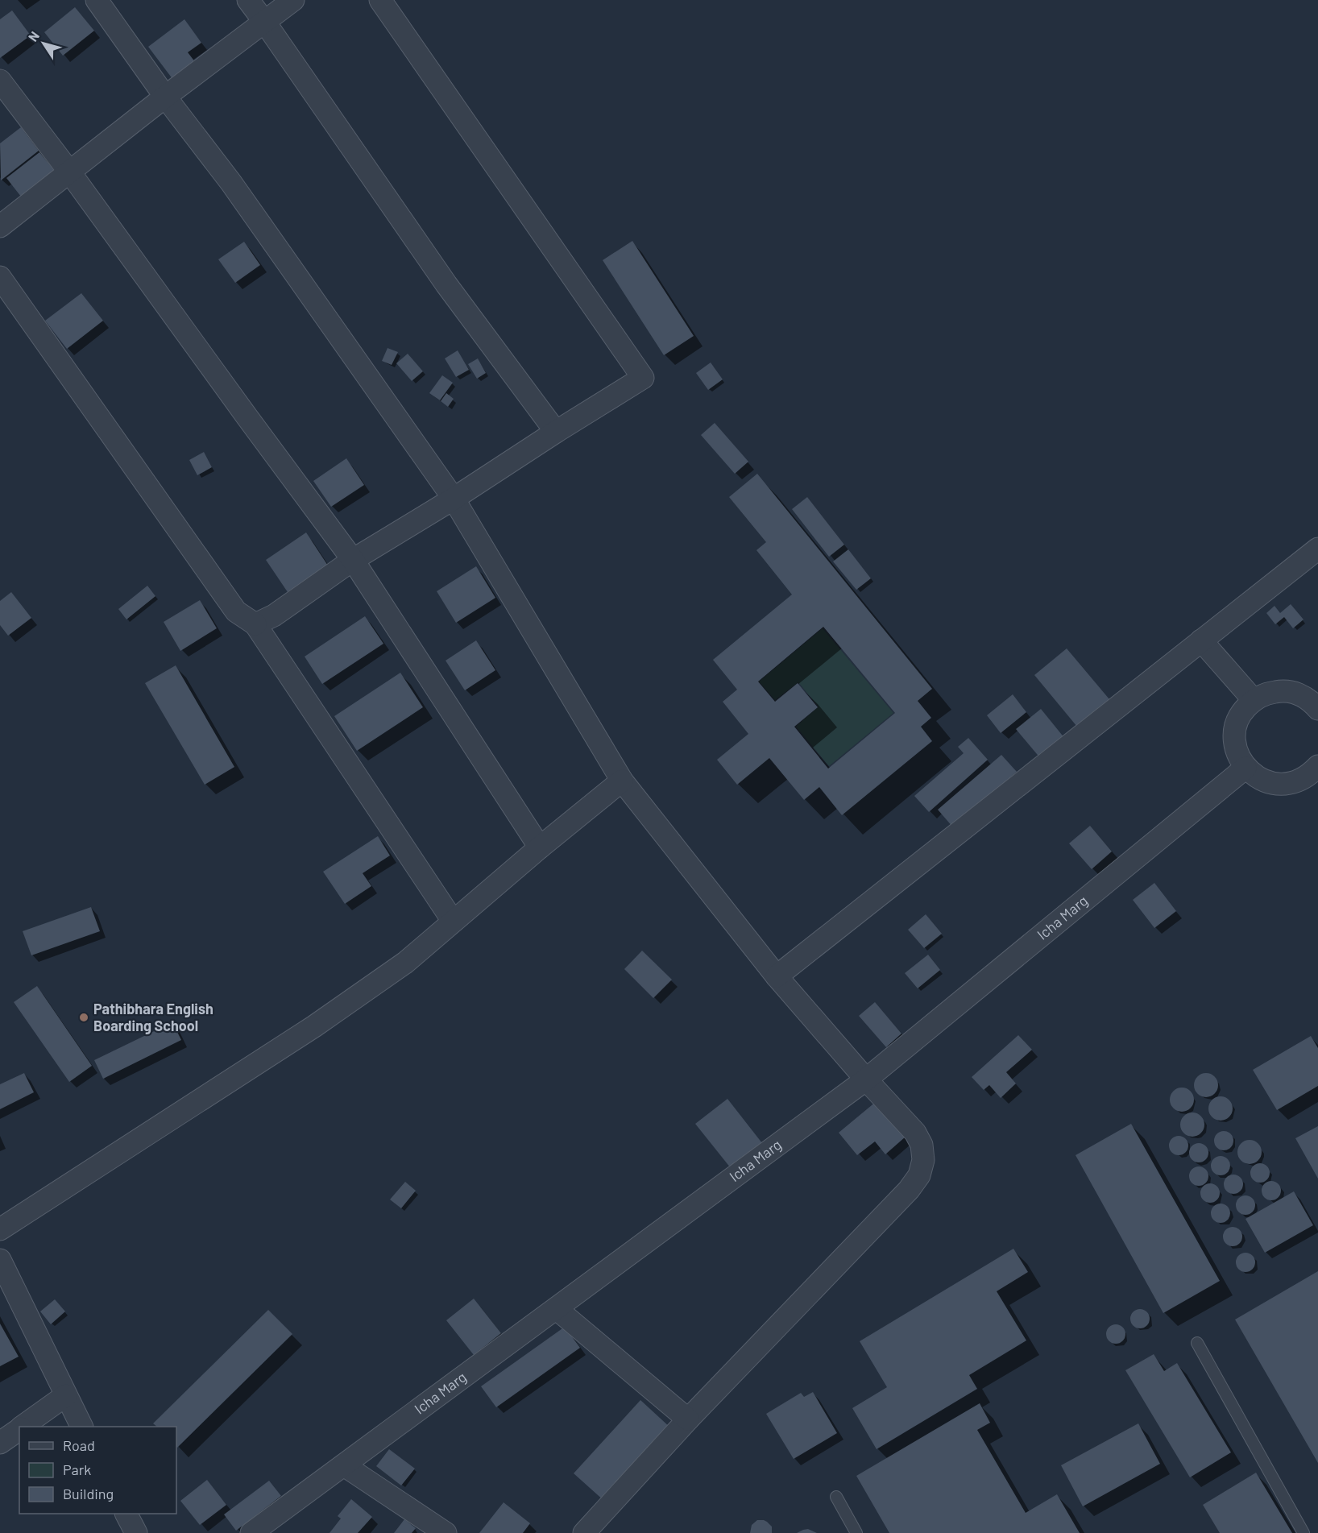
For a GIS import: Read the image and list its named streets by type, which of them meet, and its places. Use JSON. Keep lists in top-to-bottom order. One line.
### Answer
{"streets":{"street":["Icha Marg"]},"places":["Pathibhara English Boarding School"],"legend":["Road","Park","Building"],"north":"top left"}
